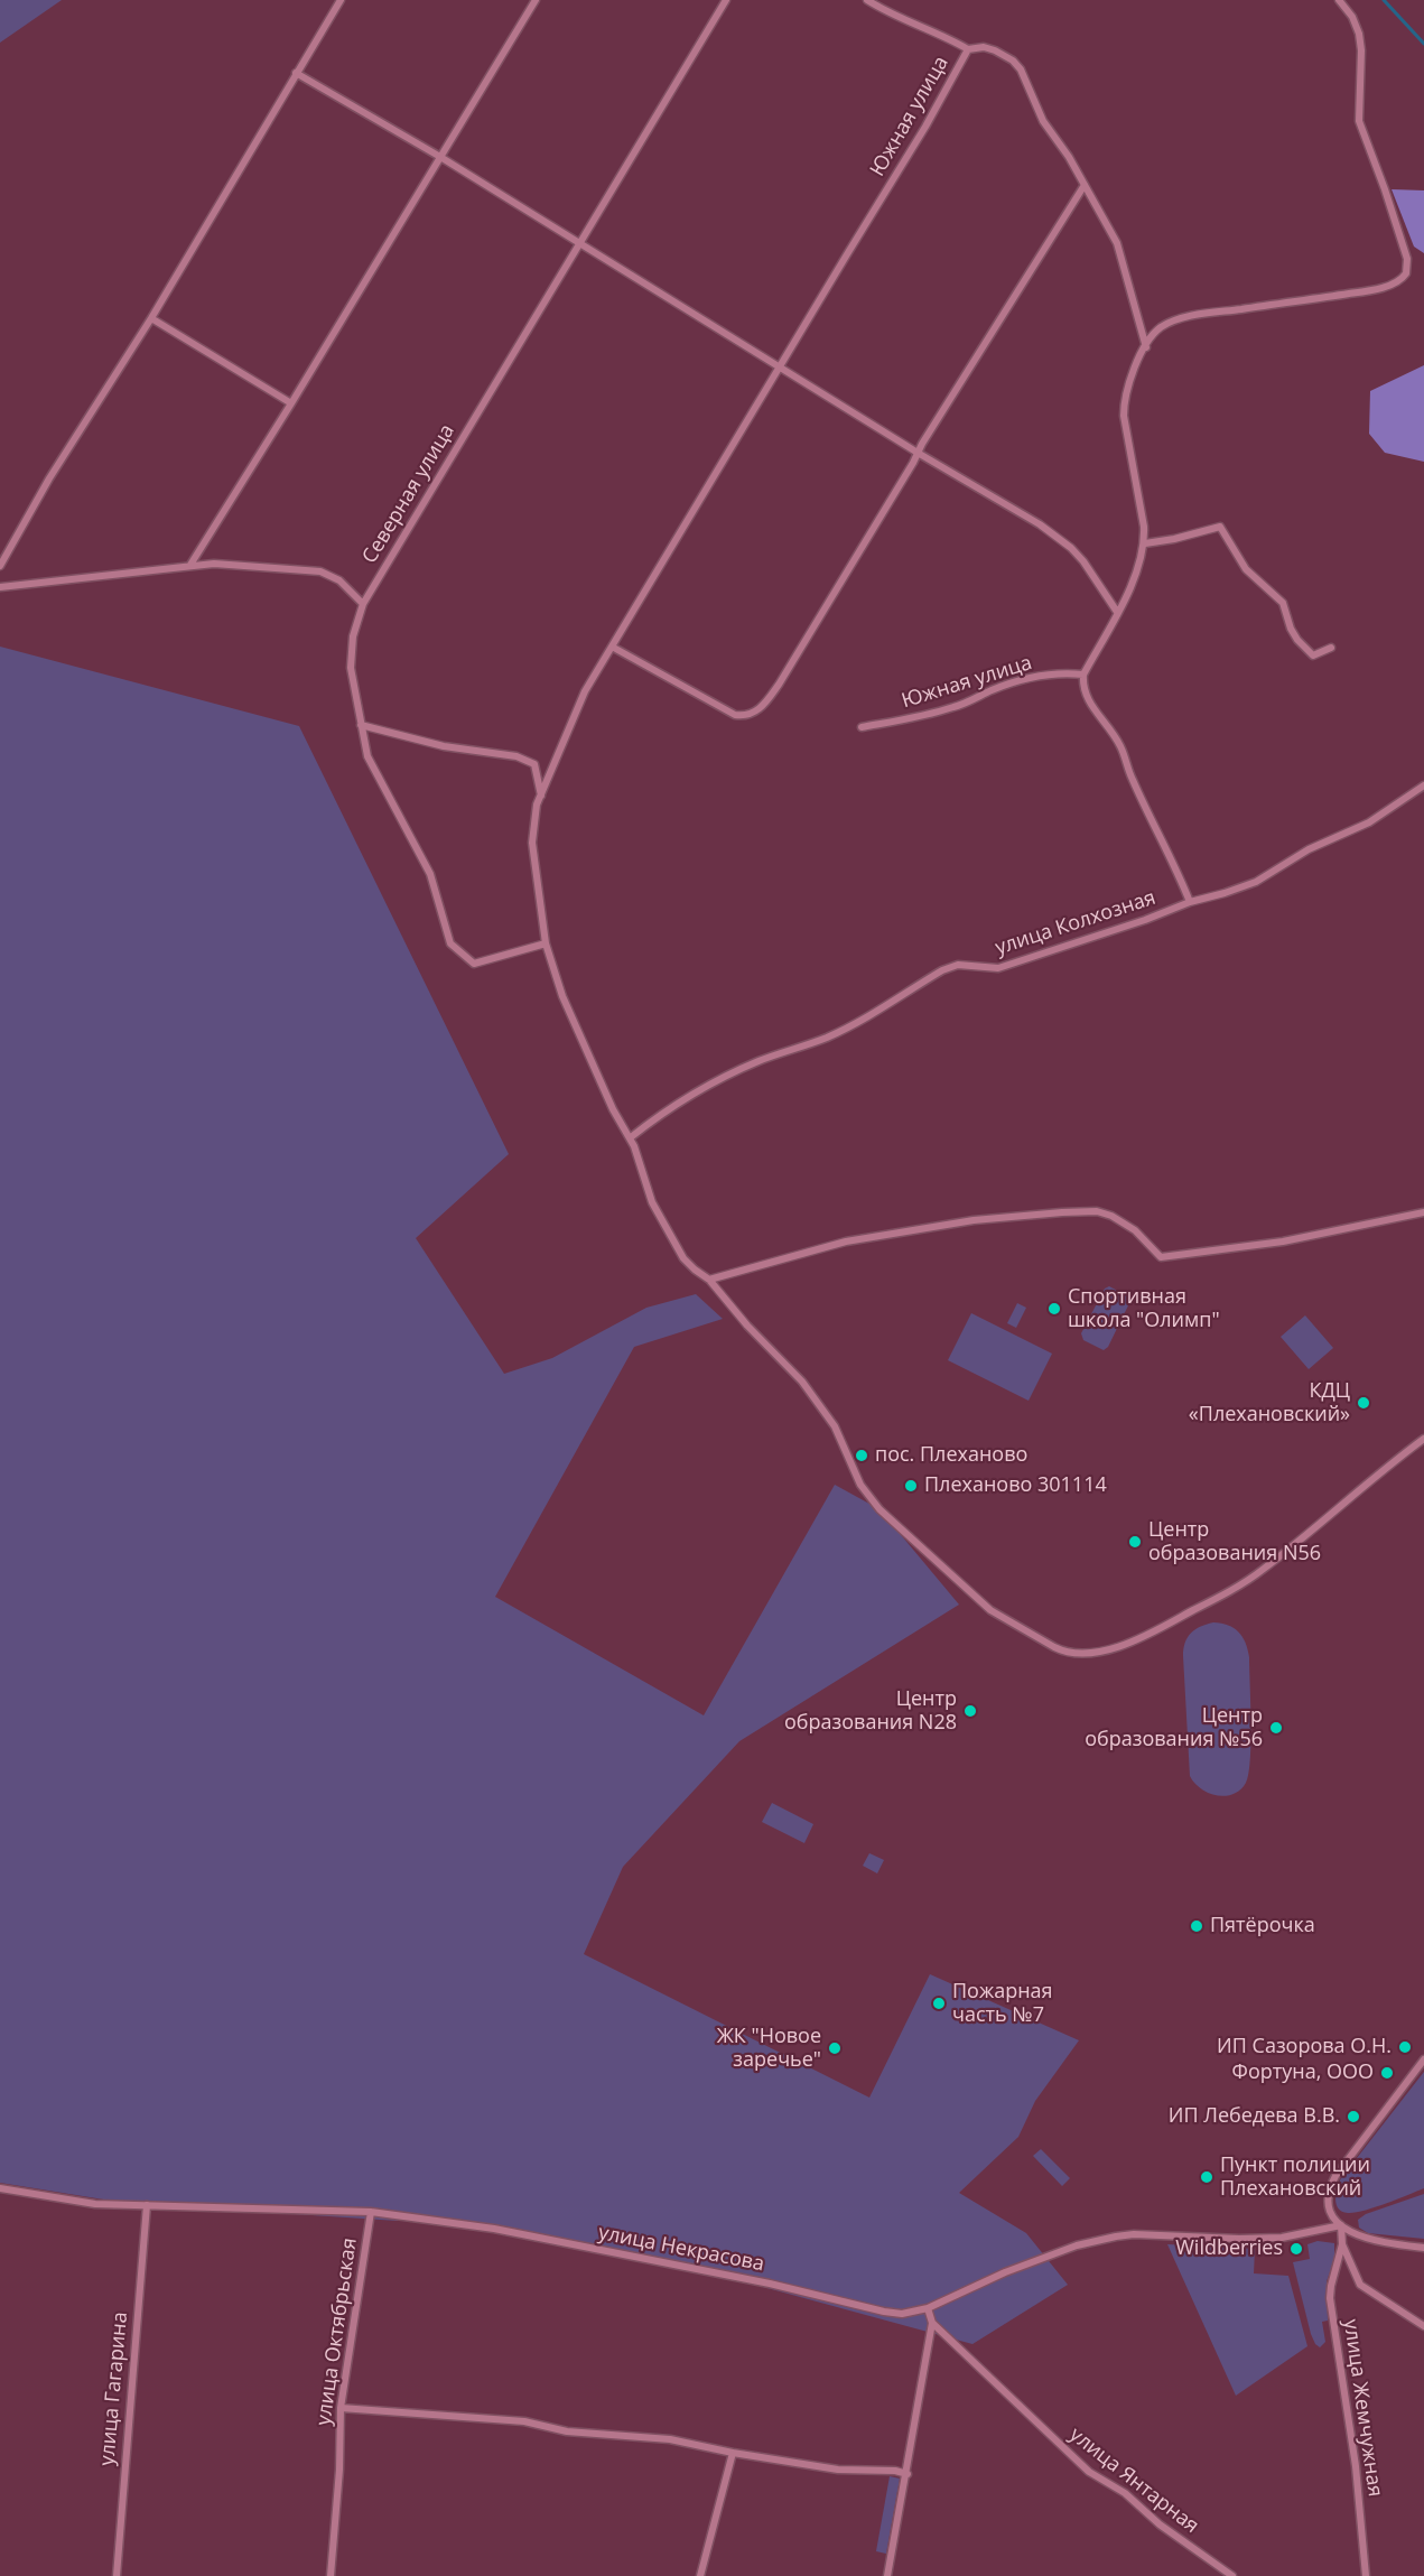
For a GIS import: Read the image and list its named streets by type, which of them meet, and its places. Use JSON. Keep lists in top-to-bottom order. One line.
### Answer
{"streets":{"street":["Южная улица","Северная улица","улица Колхозная","улица Некрасова","улица Октябрьская","улица Гагарина","улица Жемчужная","улица Янтарная"]},"crossings":[["Южная улица","Северная улица"],["Южная улица","улица Колхозная"],["улица Некрасова","улица Октябрьская"],["улица Некрасова","улица Гагарина"]],"places":["Спортивная школа \"Олимп\"","КДЦ «Плехановский»","пос. Плеханово","Плеханово 301114","Центр образования N56","Центр образования N28","Центр образования №56","Пятёрочка","Пожарная часть №7","ИП Сазорова О.Н.","ЖК \"Новое заречье\"","Фортуна, ООО","ИП Лебедева В.В.","Пункт полиции Плехановский","Wildberries"]}
